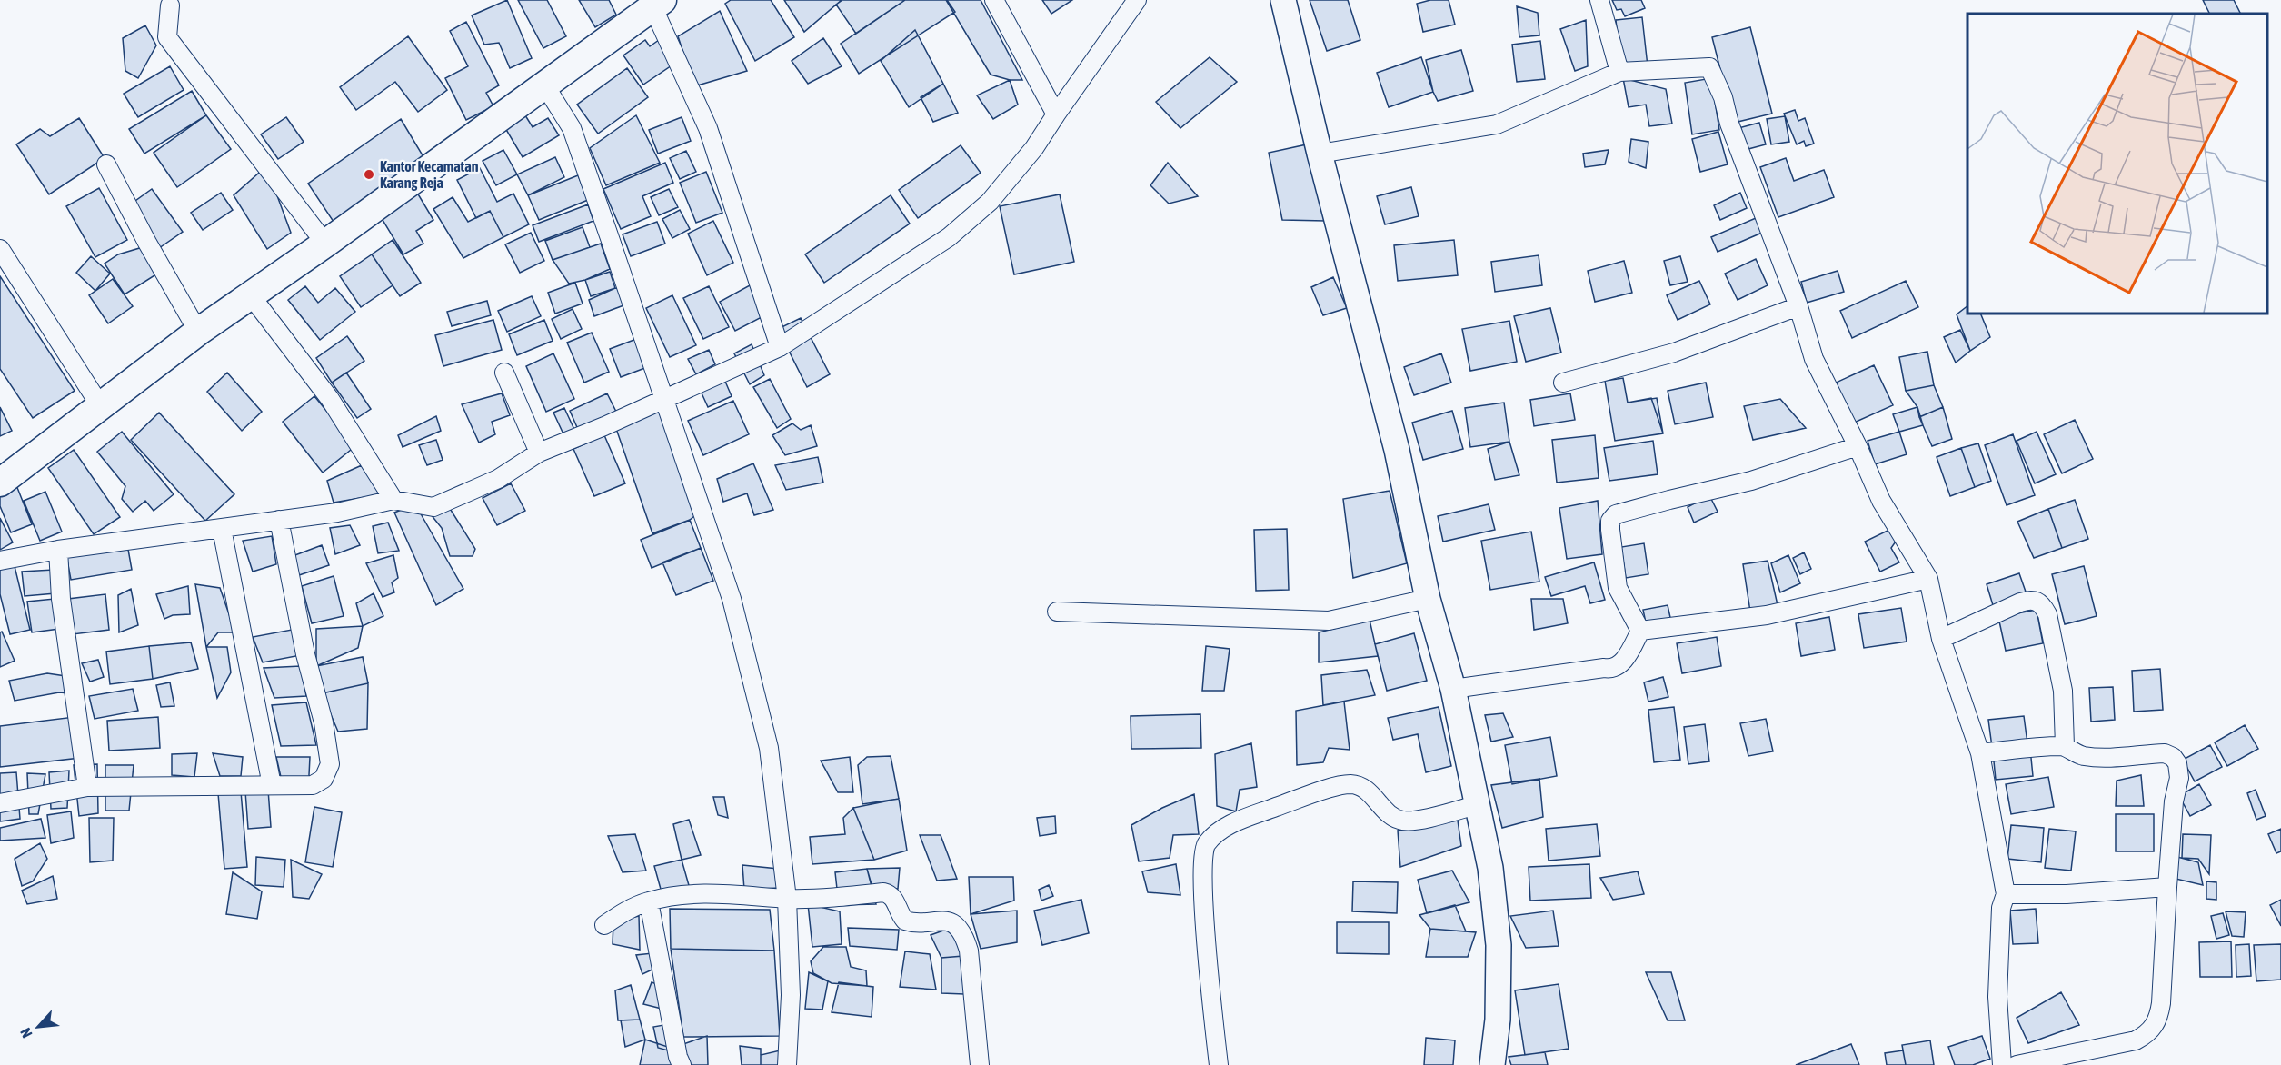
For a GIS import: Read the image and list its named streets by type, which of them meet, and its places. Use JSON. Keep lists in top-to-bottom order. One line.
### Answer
{"places":["Kantor Kecamatan Karang Reja"],"north":"bottom left"}
